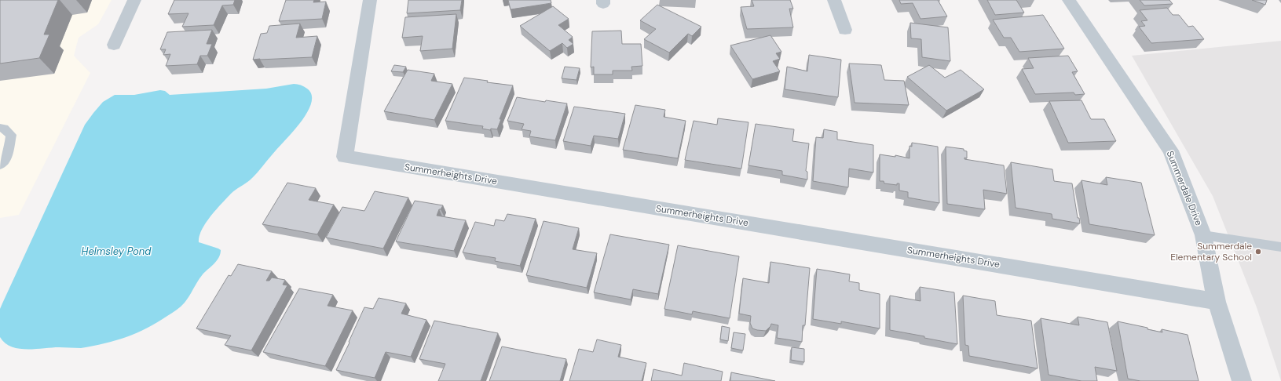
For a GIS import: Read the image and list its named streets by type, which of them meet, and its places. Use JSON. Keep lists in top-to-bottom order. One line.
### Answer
{"streets":{"street":["Summerheights Drive","Summerdale Drive"]},"crossings":[["Summerheights Drive","Summerdale Drive"]],"water":["Helmsley Pond"],"places":["Summerdale Elementary School"]}
